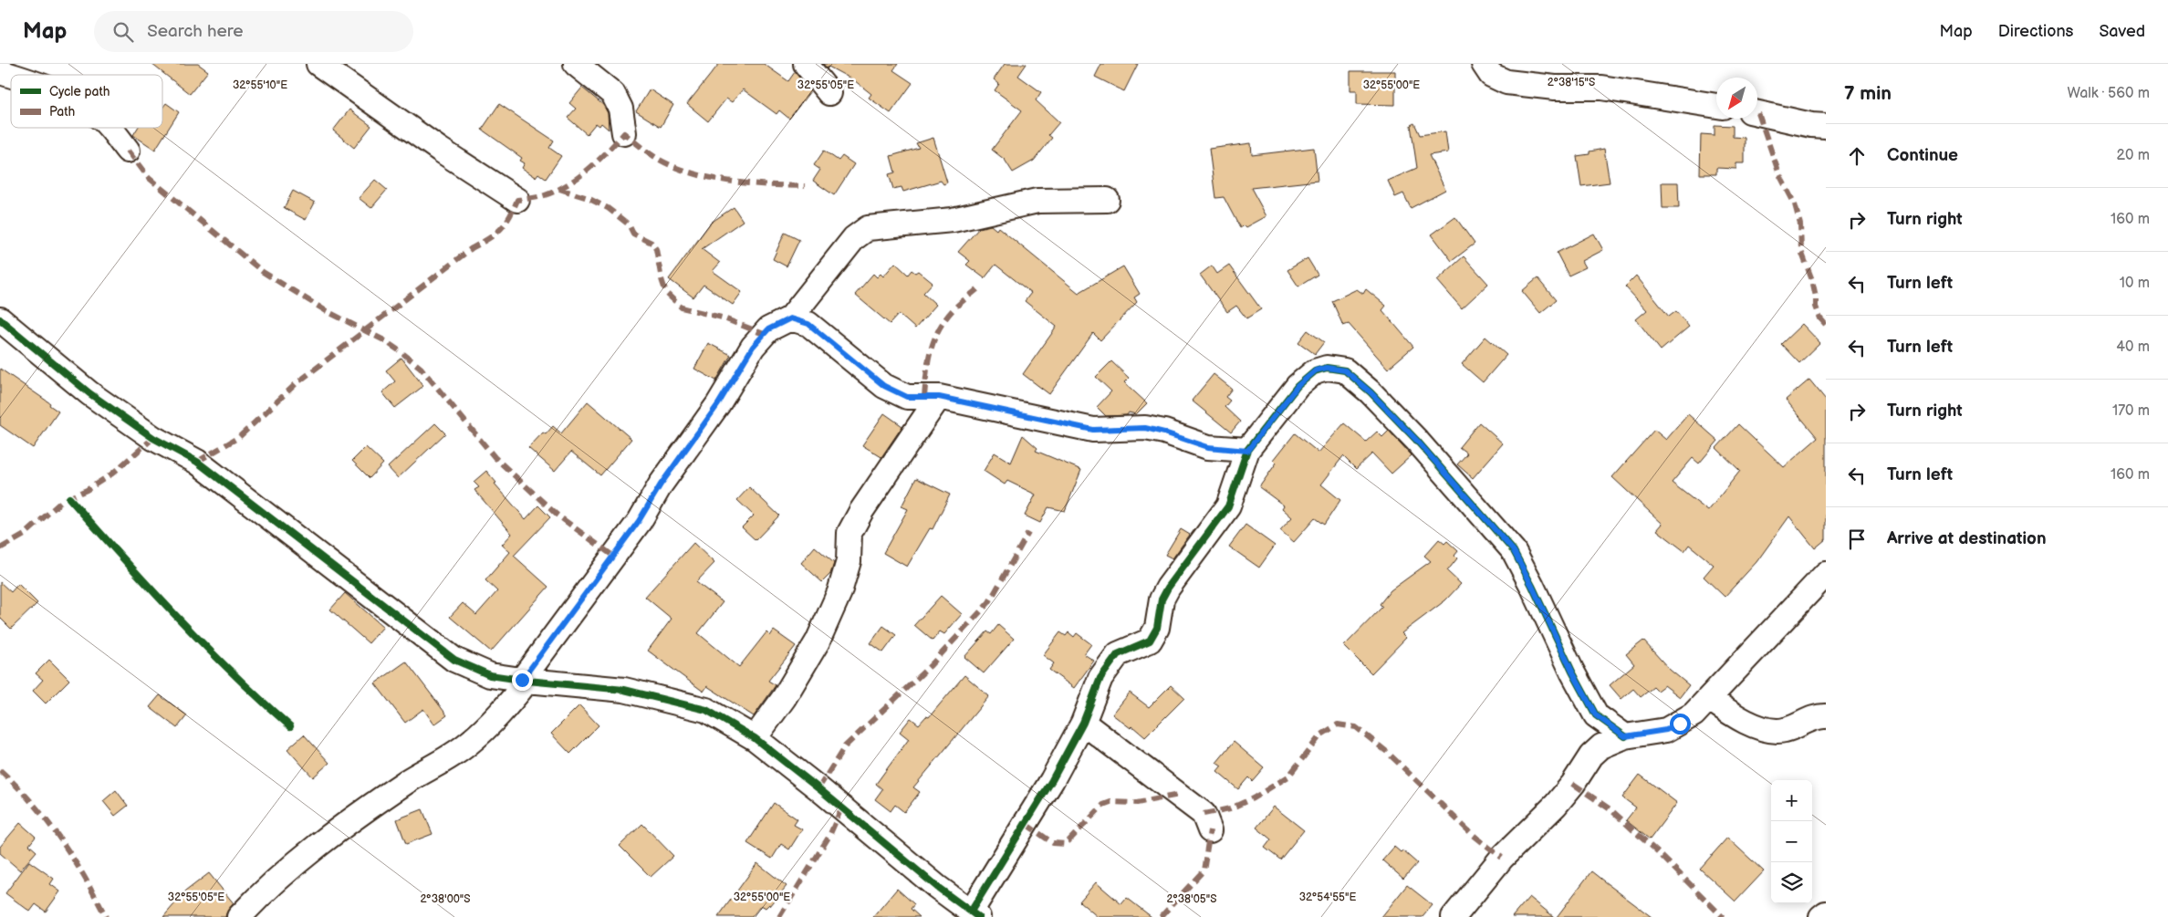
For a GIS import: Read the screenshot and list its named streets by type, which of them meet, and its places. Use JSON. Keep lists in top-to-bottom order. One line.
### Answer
{"legend":["Cycle path","Path"],"north":"bottom left","page":{"header":"Map","search":"Search here","nav":["Map","Directions","Saved"],"heading":["7 min","Walk · 560 m"],"list":[["Continue","20 m"],["Turn right","160 m"],["Turn left","10 m"],["Turn left","40 m"],["Turn right","170 m"],["Turn left","160 m"],"Arrive at destination"],"map_buttons":["+","−"]},"coordinates":["2°38'15\"S","32°55'10\"E","32°55'05\"E","32°55'00\"E","32°54'55\"E","2°38'00\"S","2°38'05\"S"]}
